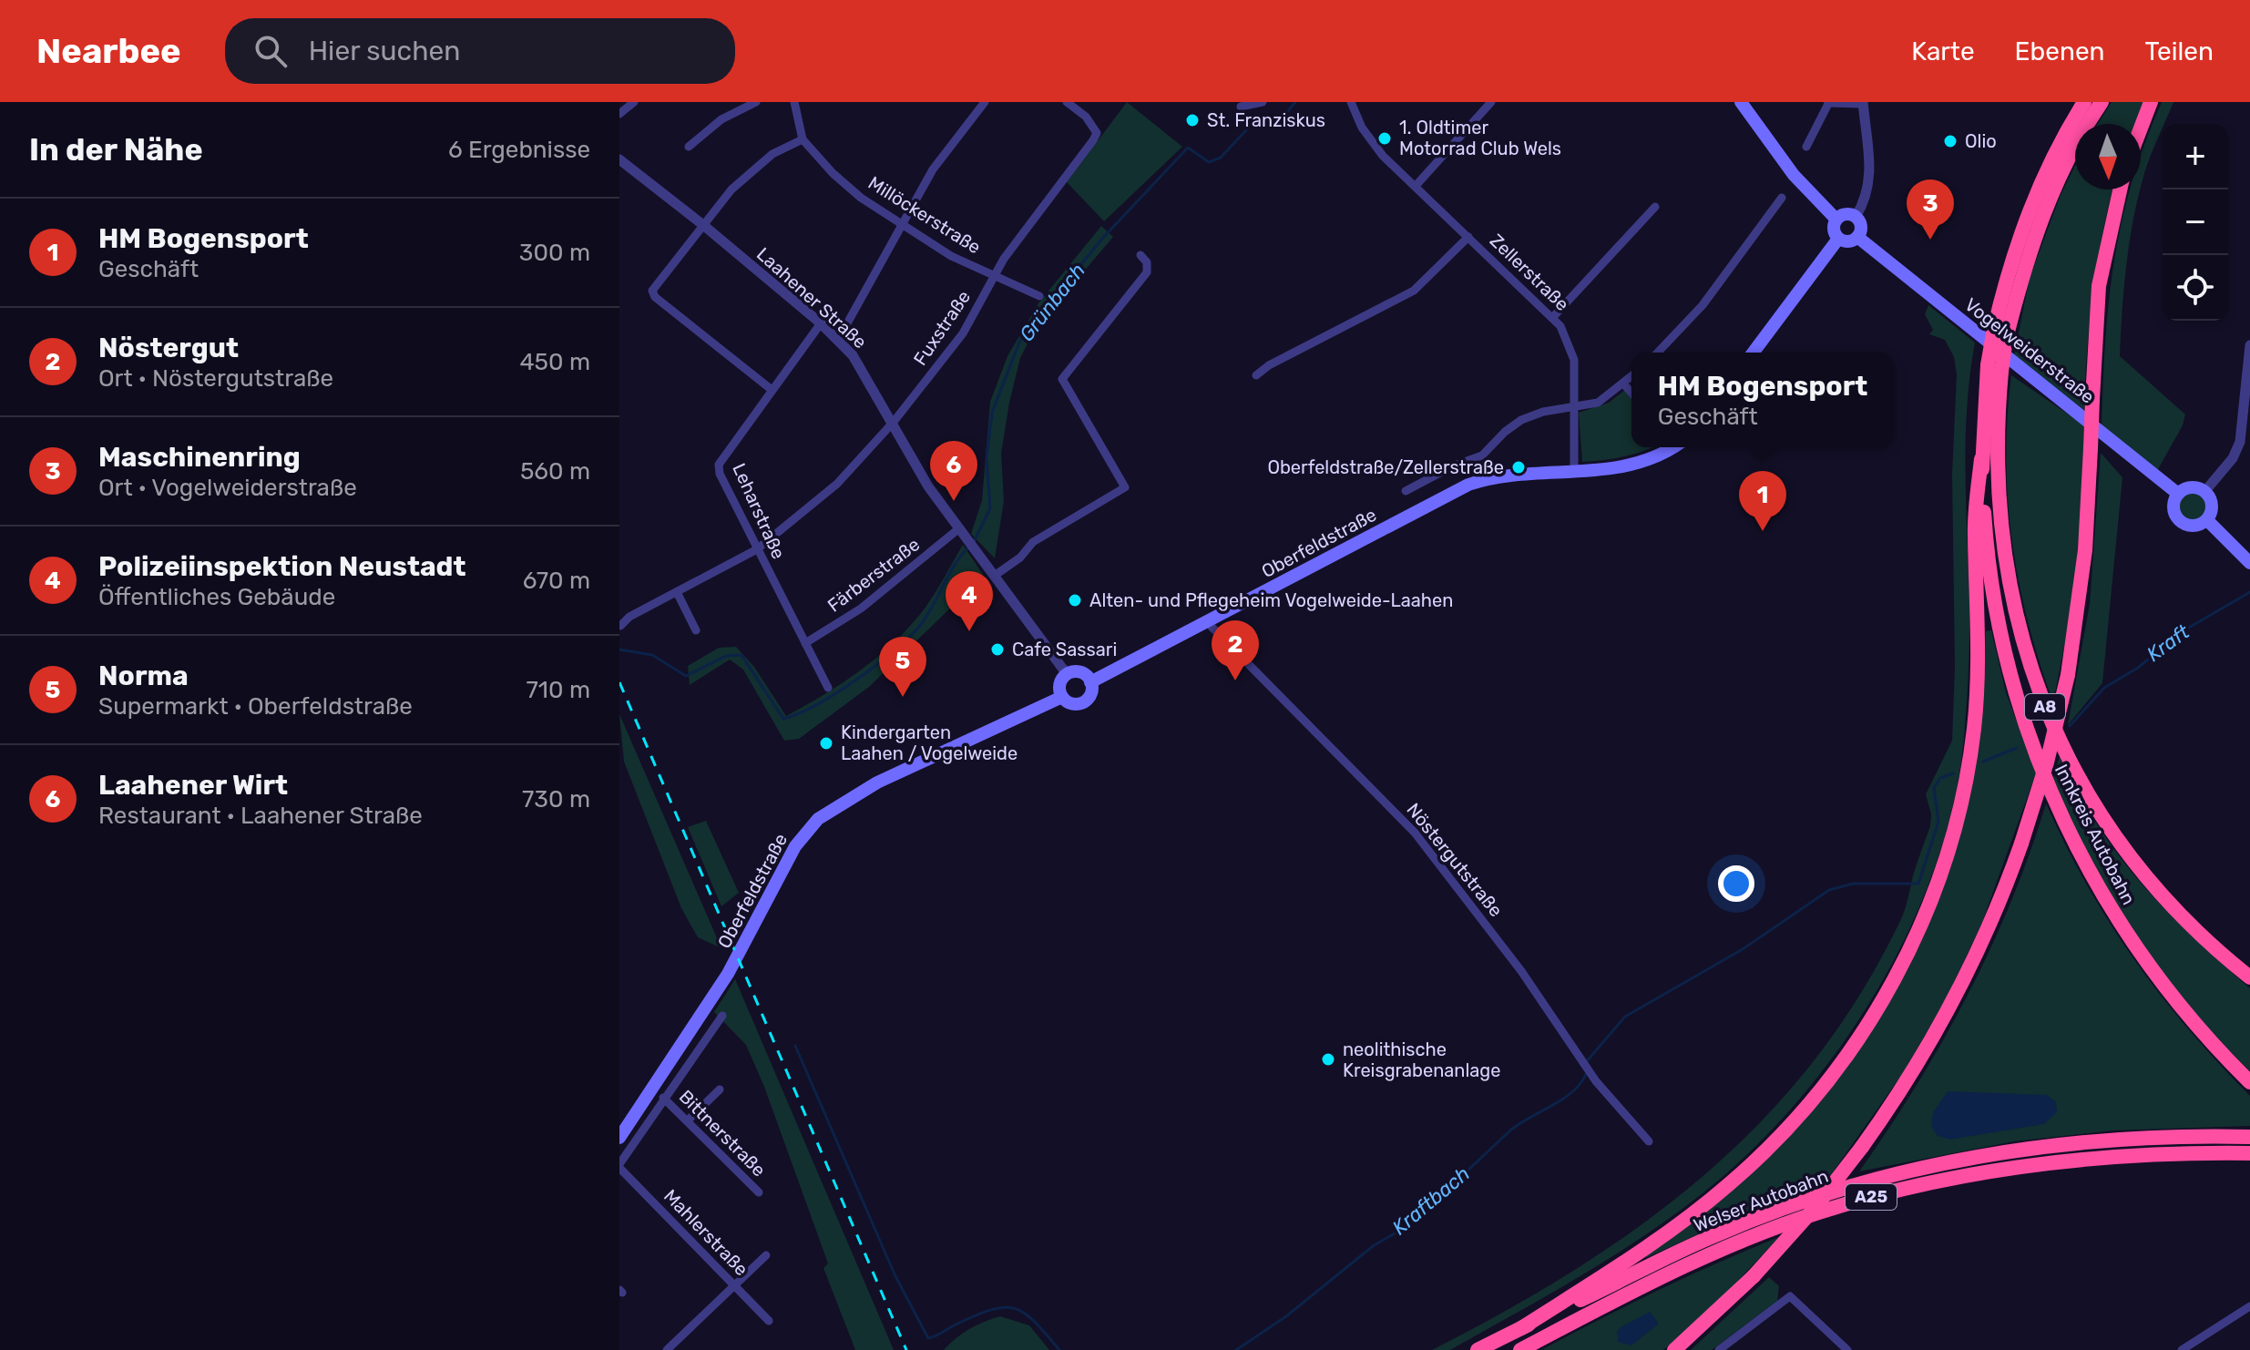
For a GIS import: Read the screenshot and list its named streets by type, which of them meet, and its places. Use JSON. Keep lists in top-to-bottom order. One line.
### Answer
{"streets":{"highway":["A8","Innkreis Autobahn","A25","Welser Autobahn"],"main road":["Vogelweiderstraße","Oberfeldstraße"],"street":["Millöckerstraße","Zellerstraße","Laahener Straße","Fuxstraße","Leharstraße","Färberstraße","Nöstergutstraße","Bittnerstraße","Mahlerstraße"]},"crossings":[["Millöckerstraße","Fuxstraße"],["Laahener Straße","Fuxstraße"],["Laahener Straße","Leharstraße"],["Laahener Straße","Oberfeldstraße"],["Laahener Straße","Färberstraße"],["Fuxstraße","Leharstraße"],["Leharstraße","Färberstraße"],["Oberfeldstraße","Nöstergutstraße"]],"water":["Grünbach","Kraft","Kraftbach"],"places":["St. Franziskus","1. Oldtimer Motorrad Club Wels","Olio","Oberfeldstraße/Zellerstraße","Alten- und Pflegeheim Vogelweide-Laahen","Cafe Sassari","Kindergarten Laahen / Vogelweide","neolithische Kreisgrabenanlage"],"north":"bottom","page":{"header":"Nearbee","search":"Hier suchen","nav":["Karte","Ebenen","Teilen"],"heading":["In der Nähe","6 Ergebnisse"],"map_buttons":["+","−"],"pins":["3","6","1","4","2","5"],"list":[{"mark":"1","name":"HM Bogensport","note":"Geschäft","value":"300 m"},{"mark":"2","name":"Nöstergut","note":"Ort · Nöstergutstraße","value":"450 m"},{"mark":"3","name":"Maschinenring","note":"Ort · Vogelweiderstraße","value":"560 m"},{"mark":"4","name":"Polizeiinspektion Neustadt","note":"Öffentliches Gebäude","value":"670 m"},{"mark":"5","name":"Norma","note":"Supermarkt · Oberfeldstraße","value":"710 m"},{"mark":"6","name":"Laahener Wirt","note":"Restaurant · Laahener Straße","value":"730 m"}],"popup":["HM Bogensport","Geschäft"]}}
